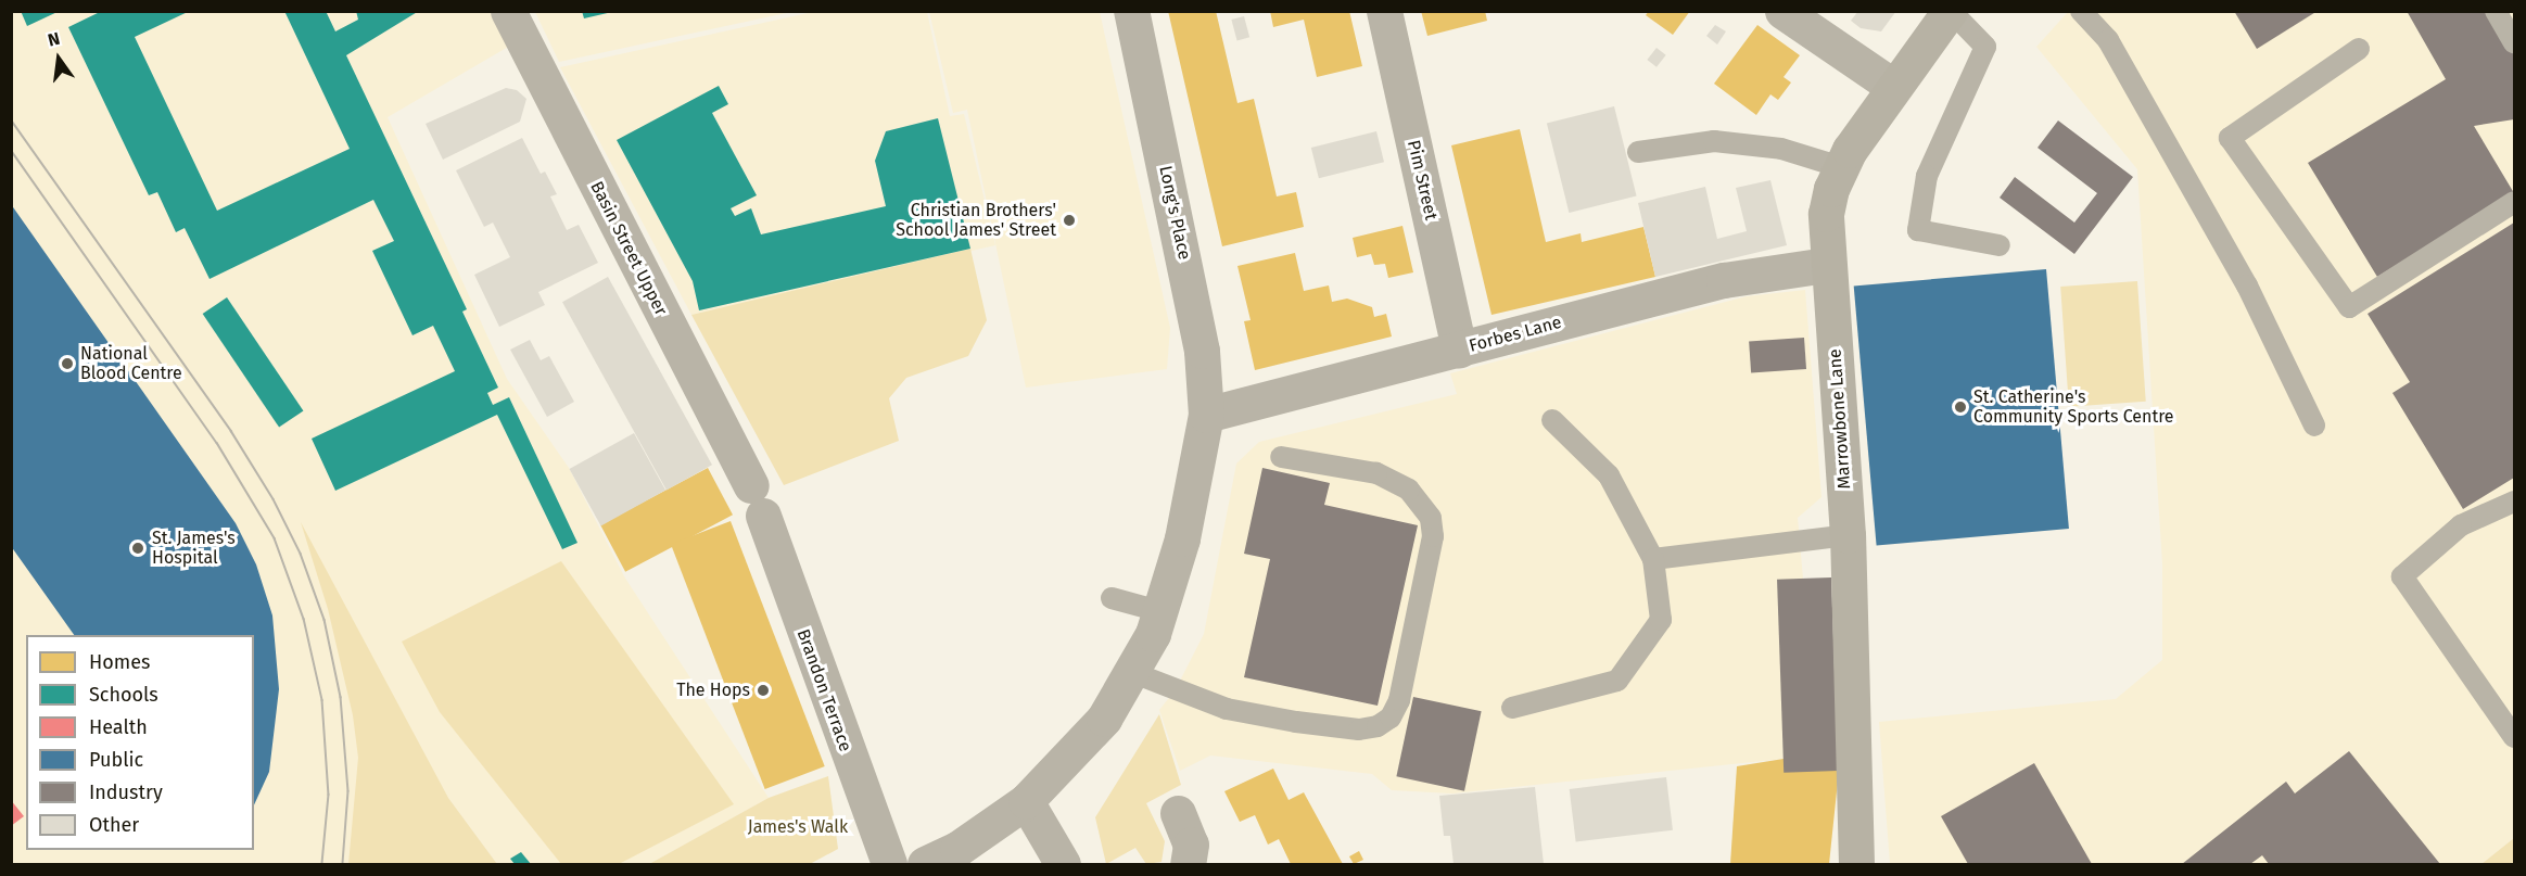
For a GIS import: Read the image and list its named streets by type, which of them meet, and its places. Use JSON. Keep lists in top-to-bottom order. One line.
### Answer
{"streets":{"main road":["Marrowbone Lane"],"street":["Pim Street","Long's Place","Basin Street Upper","Forbes Lane","Brandon Terrace"]},"crossings":[["Pim Street","Forbes Lane"],["Long's Place","Forbes Lane"],["Basin Street Upper","Brandon Terrace"],["Forbes Lane","Marrowbone Lane"]],"parks":["James's Walk"],"places":["Christian Brothers' School James' Street","National Blood Centre","St. Catherine's Community Sports Centre","St. James's Hospital","The Hops"],"legend":["Homes","Schools","Health","Public","Industry","Other"],"north":"top"}
